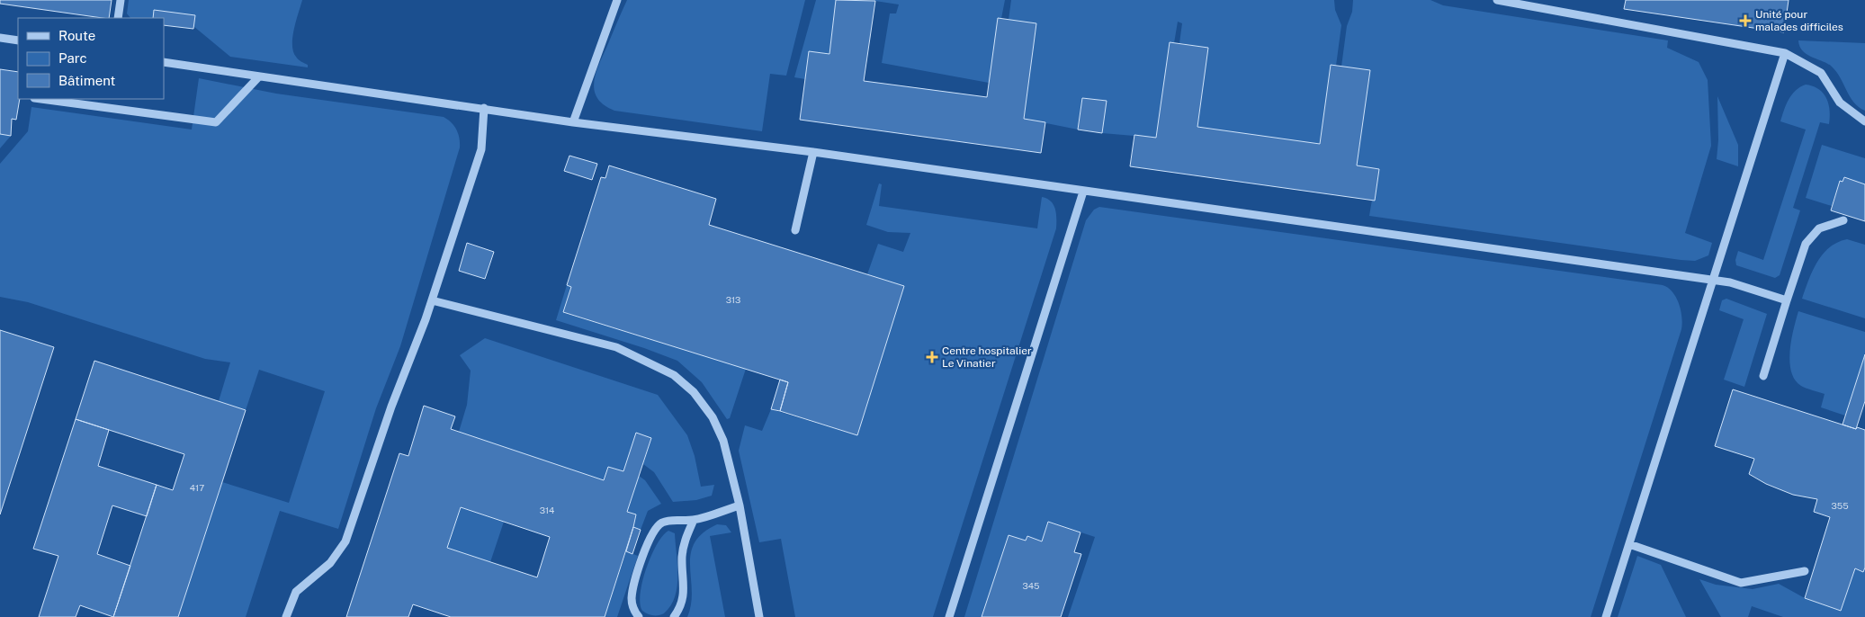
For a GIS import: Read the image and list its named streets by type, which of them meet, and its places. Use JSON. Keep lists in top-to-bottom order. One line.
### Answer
{"places":{"health":["Unité pour malades difficiles","Centre hospitalier Le Vinatier"]},"house_numbers":["313","417","355","314","345"],"legend":["Route","Parc","Bâtiment"]}
